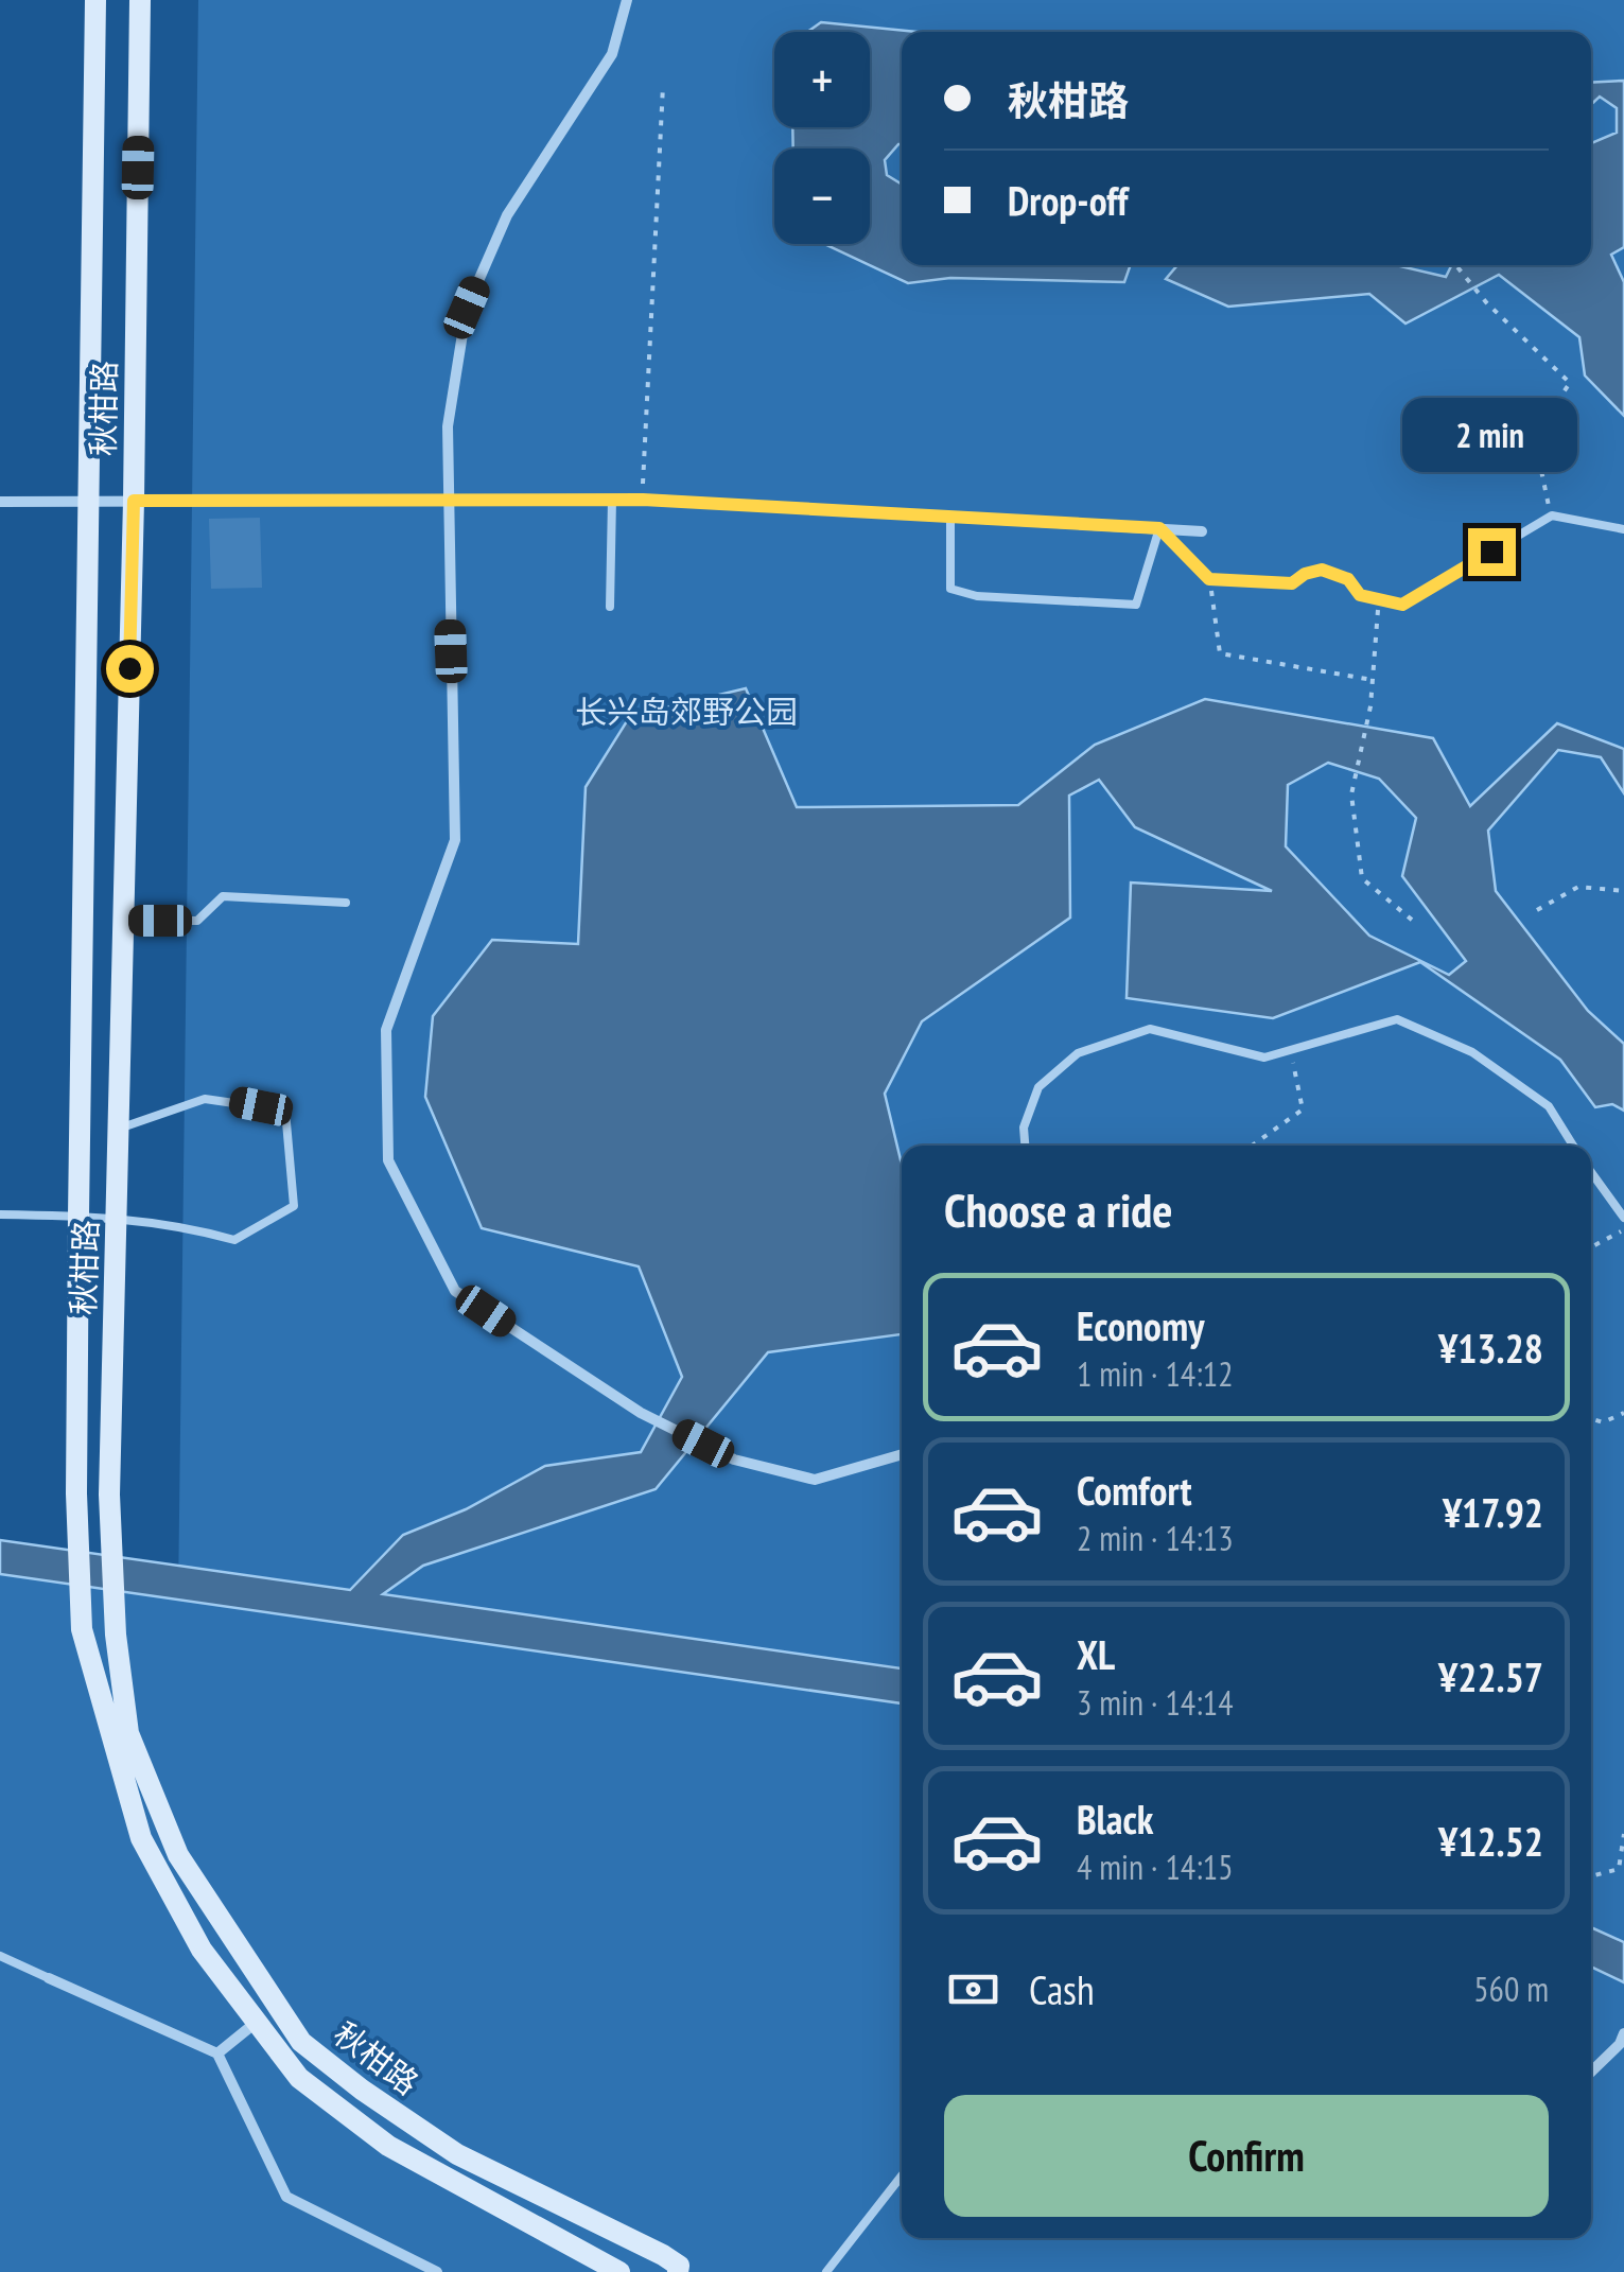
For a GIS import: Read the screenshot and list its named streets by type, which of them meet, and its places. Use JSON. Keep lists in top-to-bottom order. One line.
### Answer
{"streets":{"street":["秋柑路"]},"parks":["长兴岛郊野公园"],"page":{"map_buttons":["+","−"],"banner":["秋柑路","Drop-off"],"bubble":"2 min","heading":"Choose a ride","list":[{"name":"Economy","note":"1 min · 14:12","value":"¥13.28"},{"name":"Comfort","note":"2 min · 14:13","value":"¥17.92"},{"name":"XL","note":"3 min · 14:14","value":"¥22.57"},{"name":"Black","note":"4 min · 14:15","value":"¥12.52"}],"pay":["Cash","560 m"],"buttons":"Confirm"}}
